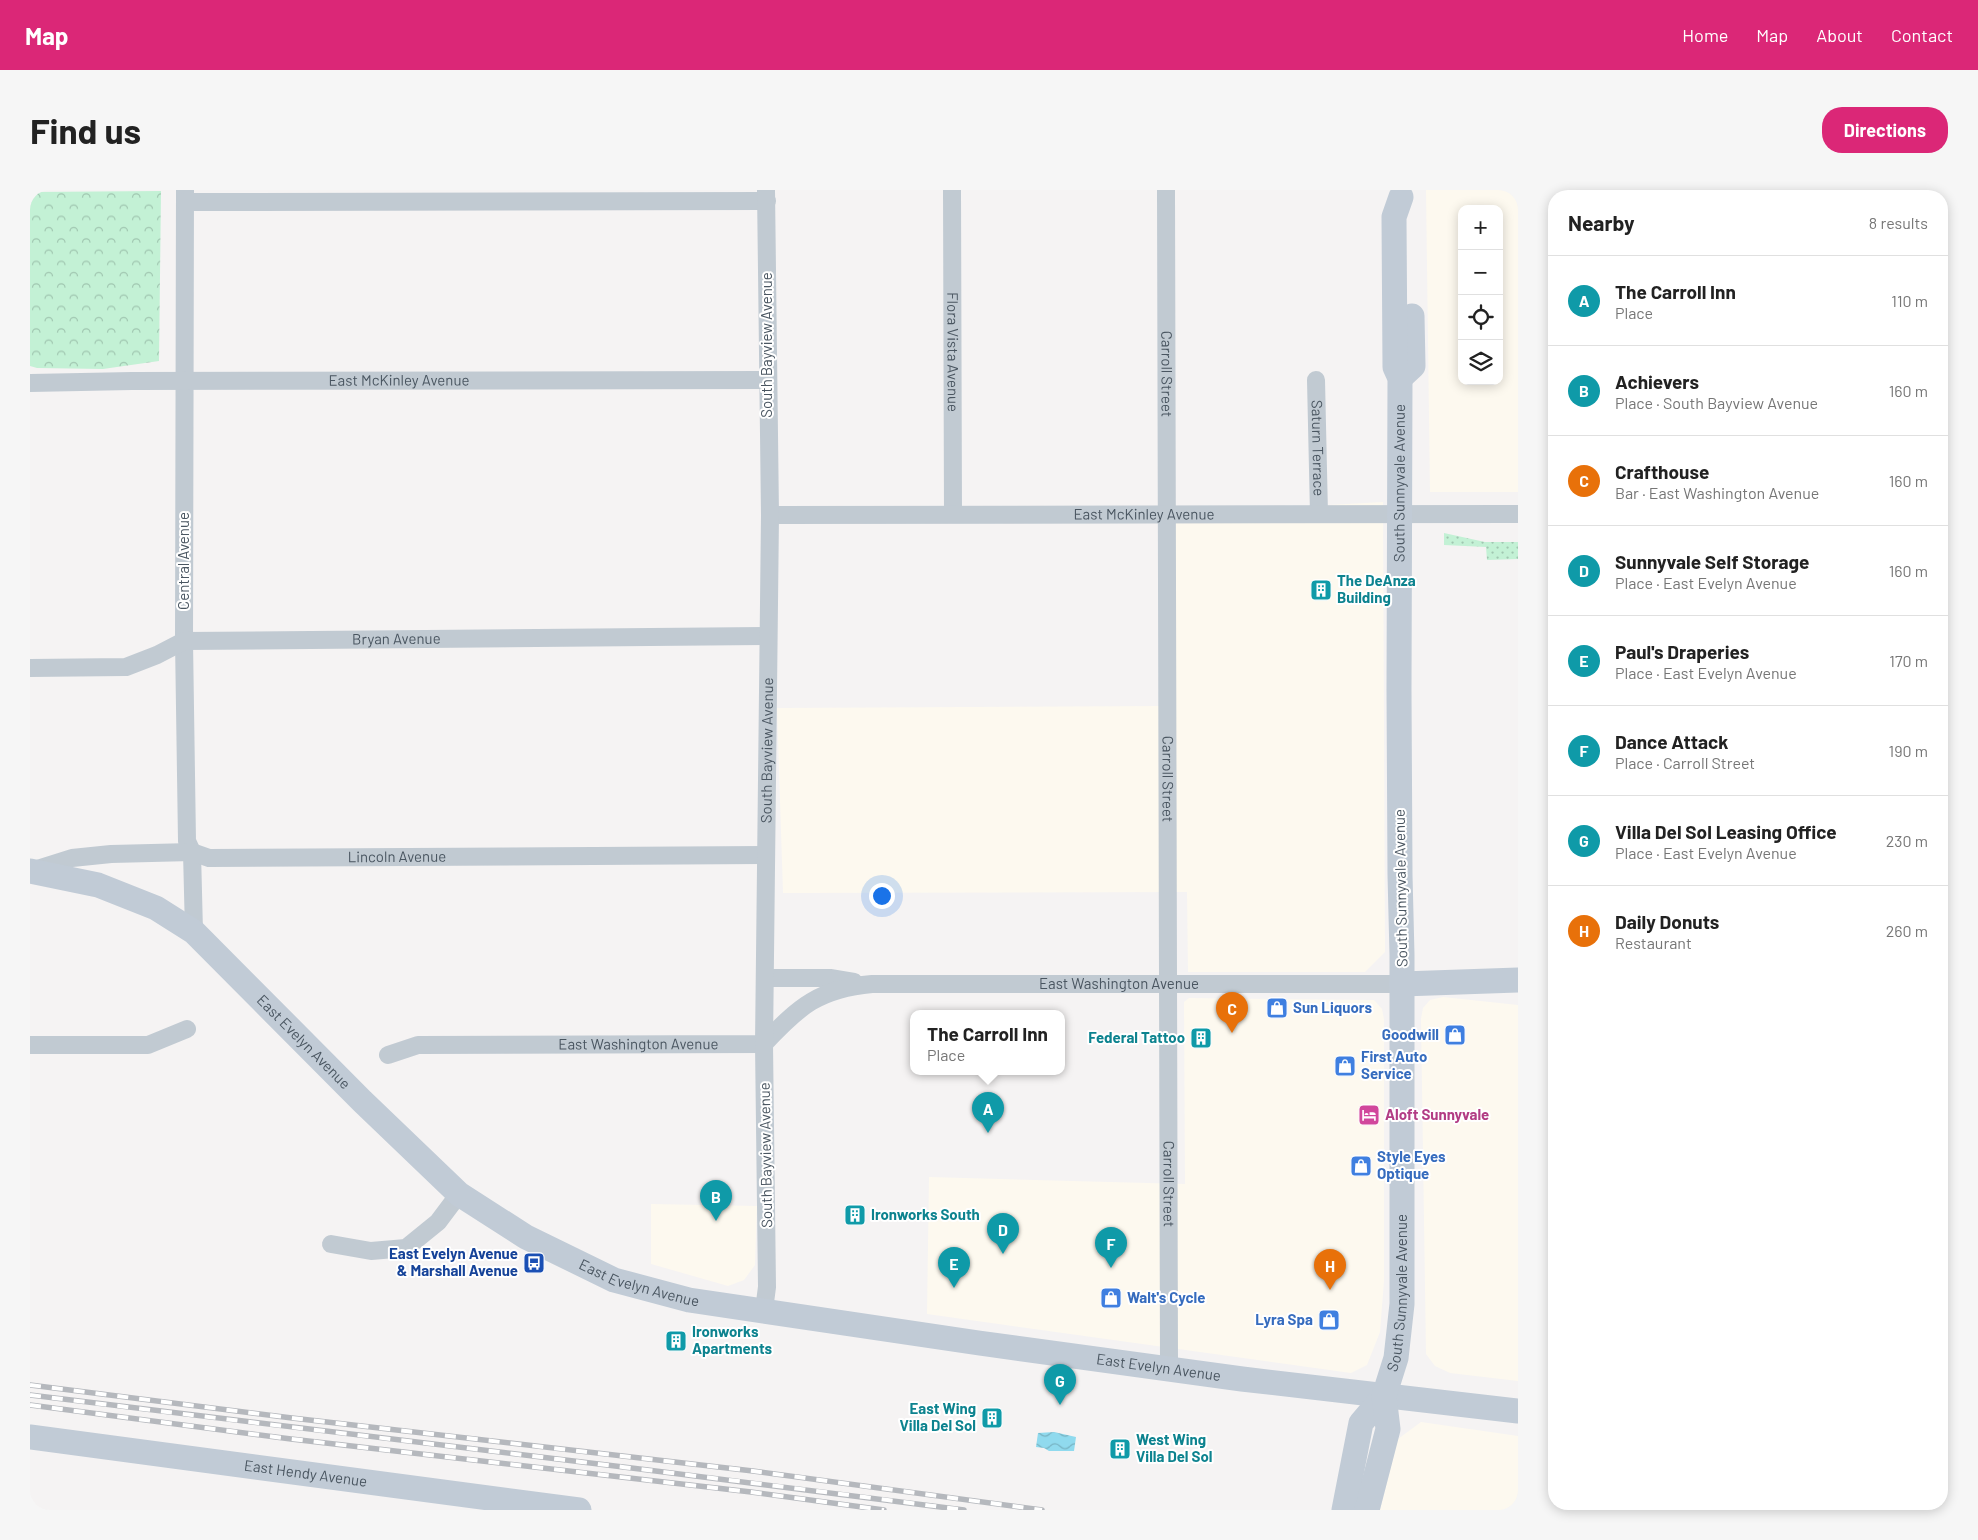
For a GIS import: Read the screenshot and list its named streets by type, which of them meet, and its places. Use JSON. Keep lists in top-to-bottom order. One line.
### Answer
{"streets":{"main road":["South Sunnyvale Avenue","East Washington Avenue","East Evelyn Avenue","East Hendy Avenue"],"street":["South Bayview Avenue","Flora Vista Avenue","Carroll Street","East McKinley Avenue","Saturn Terrace","Central Avenue","Bryan Avenue","Lincoln Avenue"]},"crossings":[["South Bayview Avenue","East McKinley Avenue"],["South Bayview Avenue","Bryan Avenue"],["South Bayview Avenue","Lincoln Avenue"],["South Bayview Avenue","East Washington Avenue"],["South Bayview Avenue","East Evelyn Avenue"],["Flora Vista Avenue","East McKinley Avenue"],["Carroll Street","East McKinley Avenue"],["Carroll Street","East Washington Avenue"],["Carroll Street","East Evelyn Avenue"],["East McKinley Avenue","Saturn Terrace"],["East McKinley Avenue","South Sunnyvale Avenue"],["East McKinley Avenue","Central Avenue"],["South Sunnyvale Avenue","East Washington Avenue"],["South Sunnyvale Avenue","East Evelyn Avenue"],["Central Avenue","Bryan Avenue"],["Central Avenue","Lincoln Avenue"],["Central Avenue","East Evelyn Avenue"],["Lincoln Avenue","East Evelyn Avenue"]],"places":{"building":["The DeAnza Building","Federal Tattoo","Ironworks South","Ironworks Apartments","East Wing Villa Del Sol","West Wing Villa Del Sol"],"shop":["Sun Liquors","Goodwill","First Auto Service","Style Eyes Optique","Walt's Cycle","Lyra Spa"],"hotel":["Aloft Sunnyvale"],"bus stop":["East Evelyn Avenue & Marshall Avenue"]},"page":{"header":"Map","nav":["Home","Map","About","Contact"],"buttons":"Directions","title":"Find us","heading":["Nearby","8 results"],"map_buttons":["+","−"],"list":[{"mark":"A","name":"The Carroll Inn","note":"Place","value":"110 m"},{"mark":"B","name":"Achievers","note":"Place · South Bayview Avenue","value":"160 m"},{"mark":"C","name":"Crafthouse","note":"Bar · East Washington Avenue","value":"160 m"},{"mark":"D","name":"Sunnyvale Self Storage","note":"Place · East Evelyn Avenue","value":"160 m"},{"mark":"E","name":"Paul's Draperies","note":"Place · East Evelyn Avenue","value":"170 m"},{"mark":"F","name":"Dance Attack","note":"Place · Carroll Street","value":"190 m"},{"mark":"G","name":"Villa Del Sol Leasing Office","note":"Place · East Evelyn Avenue","value":"230 m"},{"mark":"H","name":"Daily Donuts","note":"Restaurant","value":"260 m"}],"pins":["C","A","B","D","F","E","H","G"],"popup":["The Carroll Inn","Place"]}}
